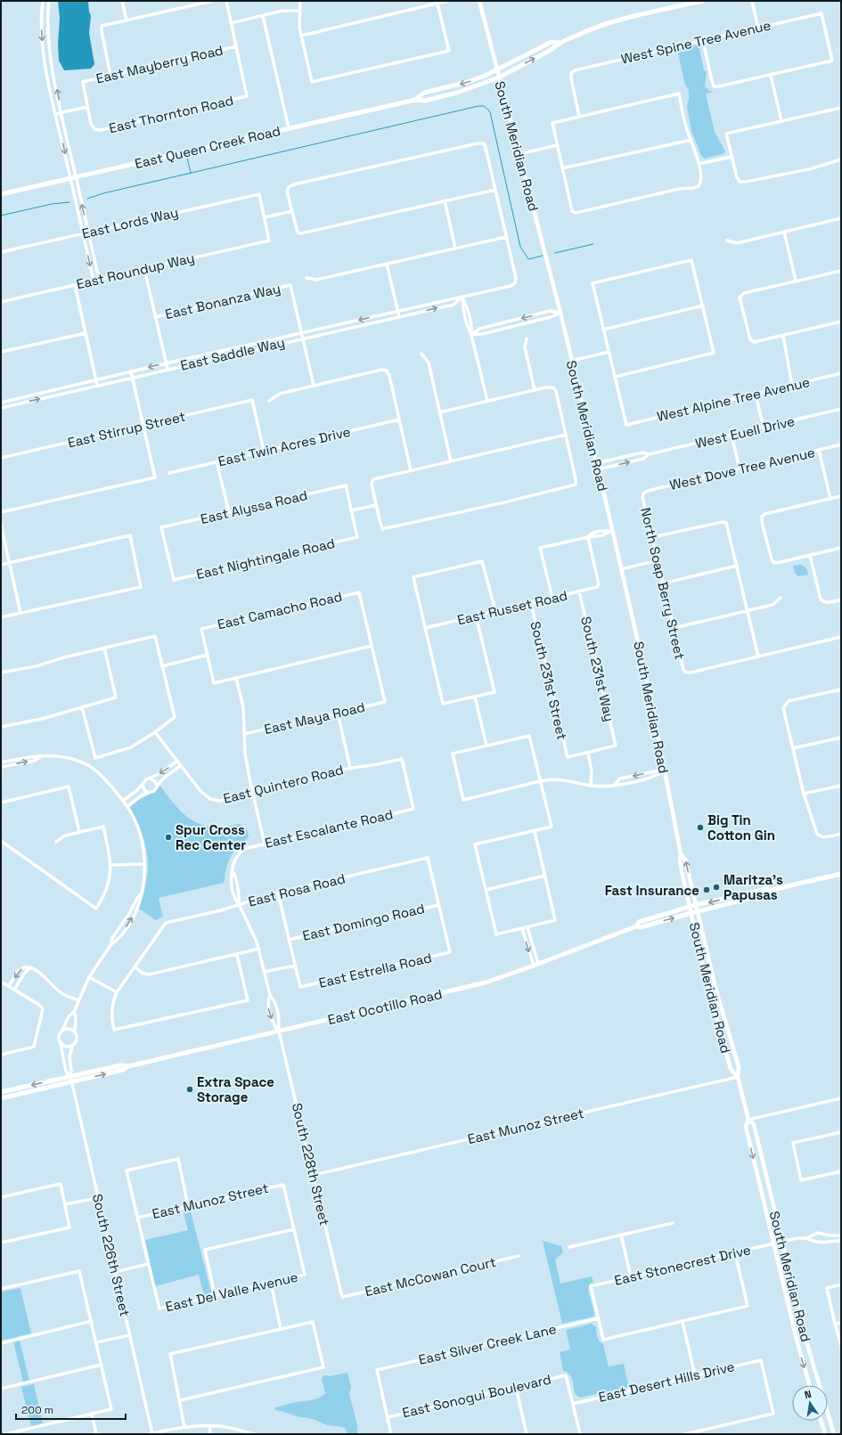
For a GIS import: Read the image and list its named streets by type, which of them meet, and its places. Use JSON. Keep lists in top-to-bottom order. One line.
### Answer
{"streets":{"main road":["East Queen Creek Road","East Ocotillo Road"],"street":["West Spine Tree Avenue","East Mayberry Road","East Thornton Road","South Meridian Road","East Lords Way","East Roundup Way","East Bonanza Way","East Saddle Way","West Alpine Tree Avenue","East Stirrup Street","West Euell Drive","East Twin Acres Drive","West Dove Tree Avenue","East Alyssa Road","East Nightingale Road","North Soap Berry Street","East Russet Road","East Camacho Road","South 231st Way","South 231st Street","East Maya Road","East Quintero Road","East Escalante Road","East Rosa Road","East Domingo Road","East Estrella Road","East Munoz Street","South 228th Street","South 226th Street","East Stonecrest Drive","East McCowan Court","East Del Valle Avenue","East Silver Creek Lane","East Desert Hills Drive","East Sonogui Boulevard"]},"crossings":[["East Mayberry Road","East Thornton Road"],["South Meridian Road","East Queen Creek Road"],["South Meridian Road","West Euell Drive"],["South Meridian Road","East Munoz Street"],["South Meridian Road","East Stonecrest Drive"],["East Lords Way","East Roundup Way"],["East Bonanza Way","East Saddle Way"],["East Stirrup Street","East Twin Acres Drive"],["West Dove Tree Avenue","North Soap Berry Street"],["East Alyssa Road","East Nightingale Road"],["East Russet Road","South 231st Way"],["East Russet Road","South 231st Street"],["East Camacho Road","East Maya Road"],["South 231st Way","South 231st Street"],["East Quintero Road","East Escalante Road"],["East Escalante Road","South 228th Street"],["East Rosa Road","East Domingo Road"],["East Rosa Road","East Estrella Road"],["East Rosa Road","South 228th Street"],["East Domingo Road","East Estrella Road"],["East Ocotillo Road","South 228th Street"],["East Ocotillo Road","South 226th Street"],["East Munoz Street","South 228th Street"],["East Munoz Street","East Del Valle Avenue"],["South 228th Street","East McCowan Court"],["East Stonecrest Drive","East Silver Creek Lane"],["East Silver Creek Lane","East Sonogui Boulevard"],["East Desert Hills Drive","East Sonogui Boulevard"]],"places":["Big Tin Cotton Gin","Spur Cross Rec Center","Maritza's Papusas","Fast Insurance","Extra Space Storage"],"scale_bar":"200 m","north":"top"}
